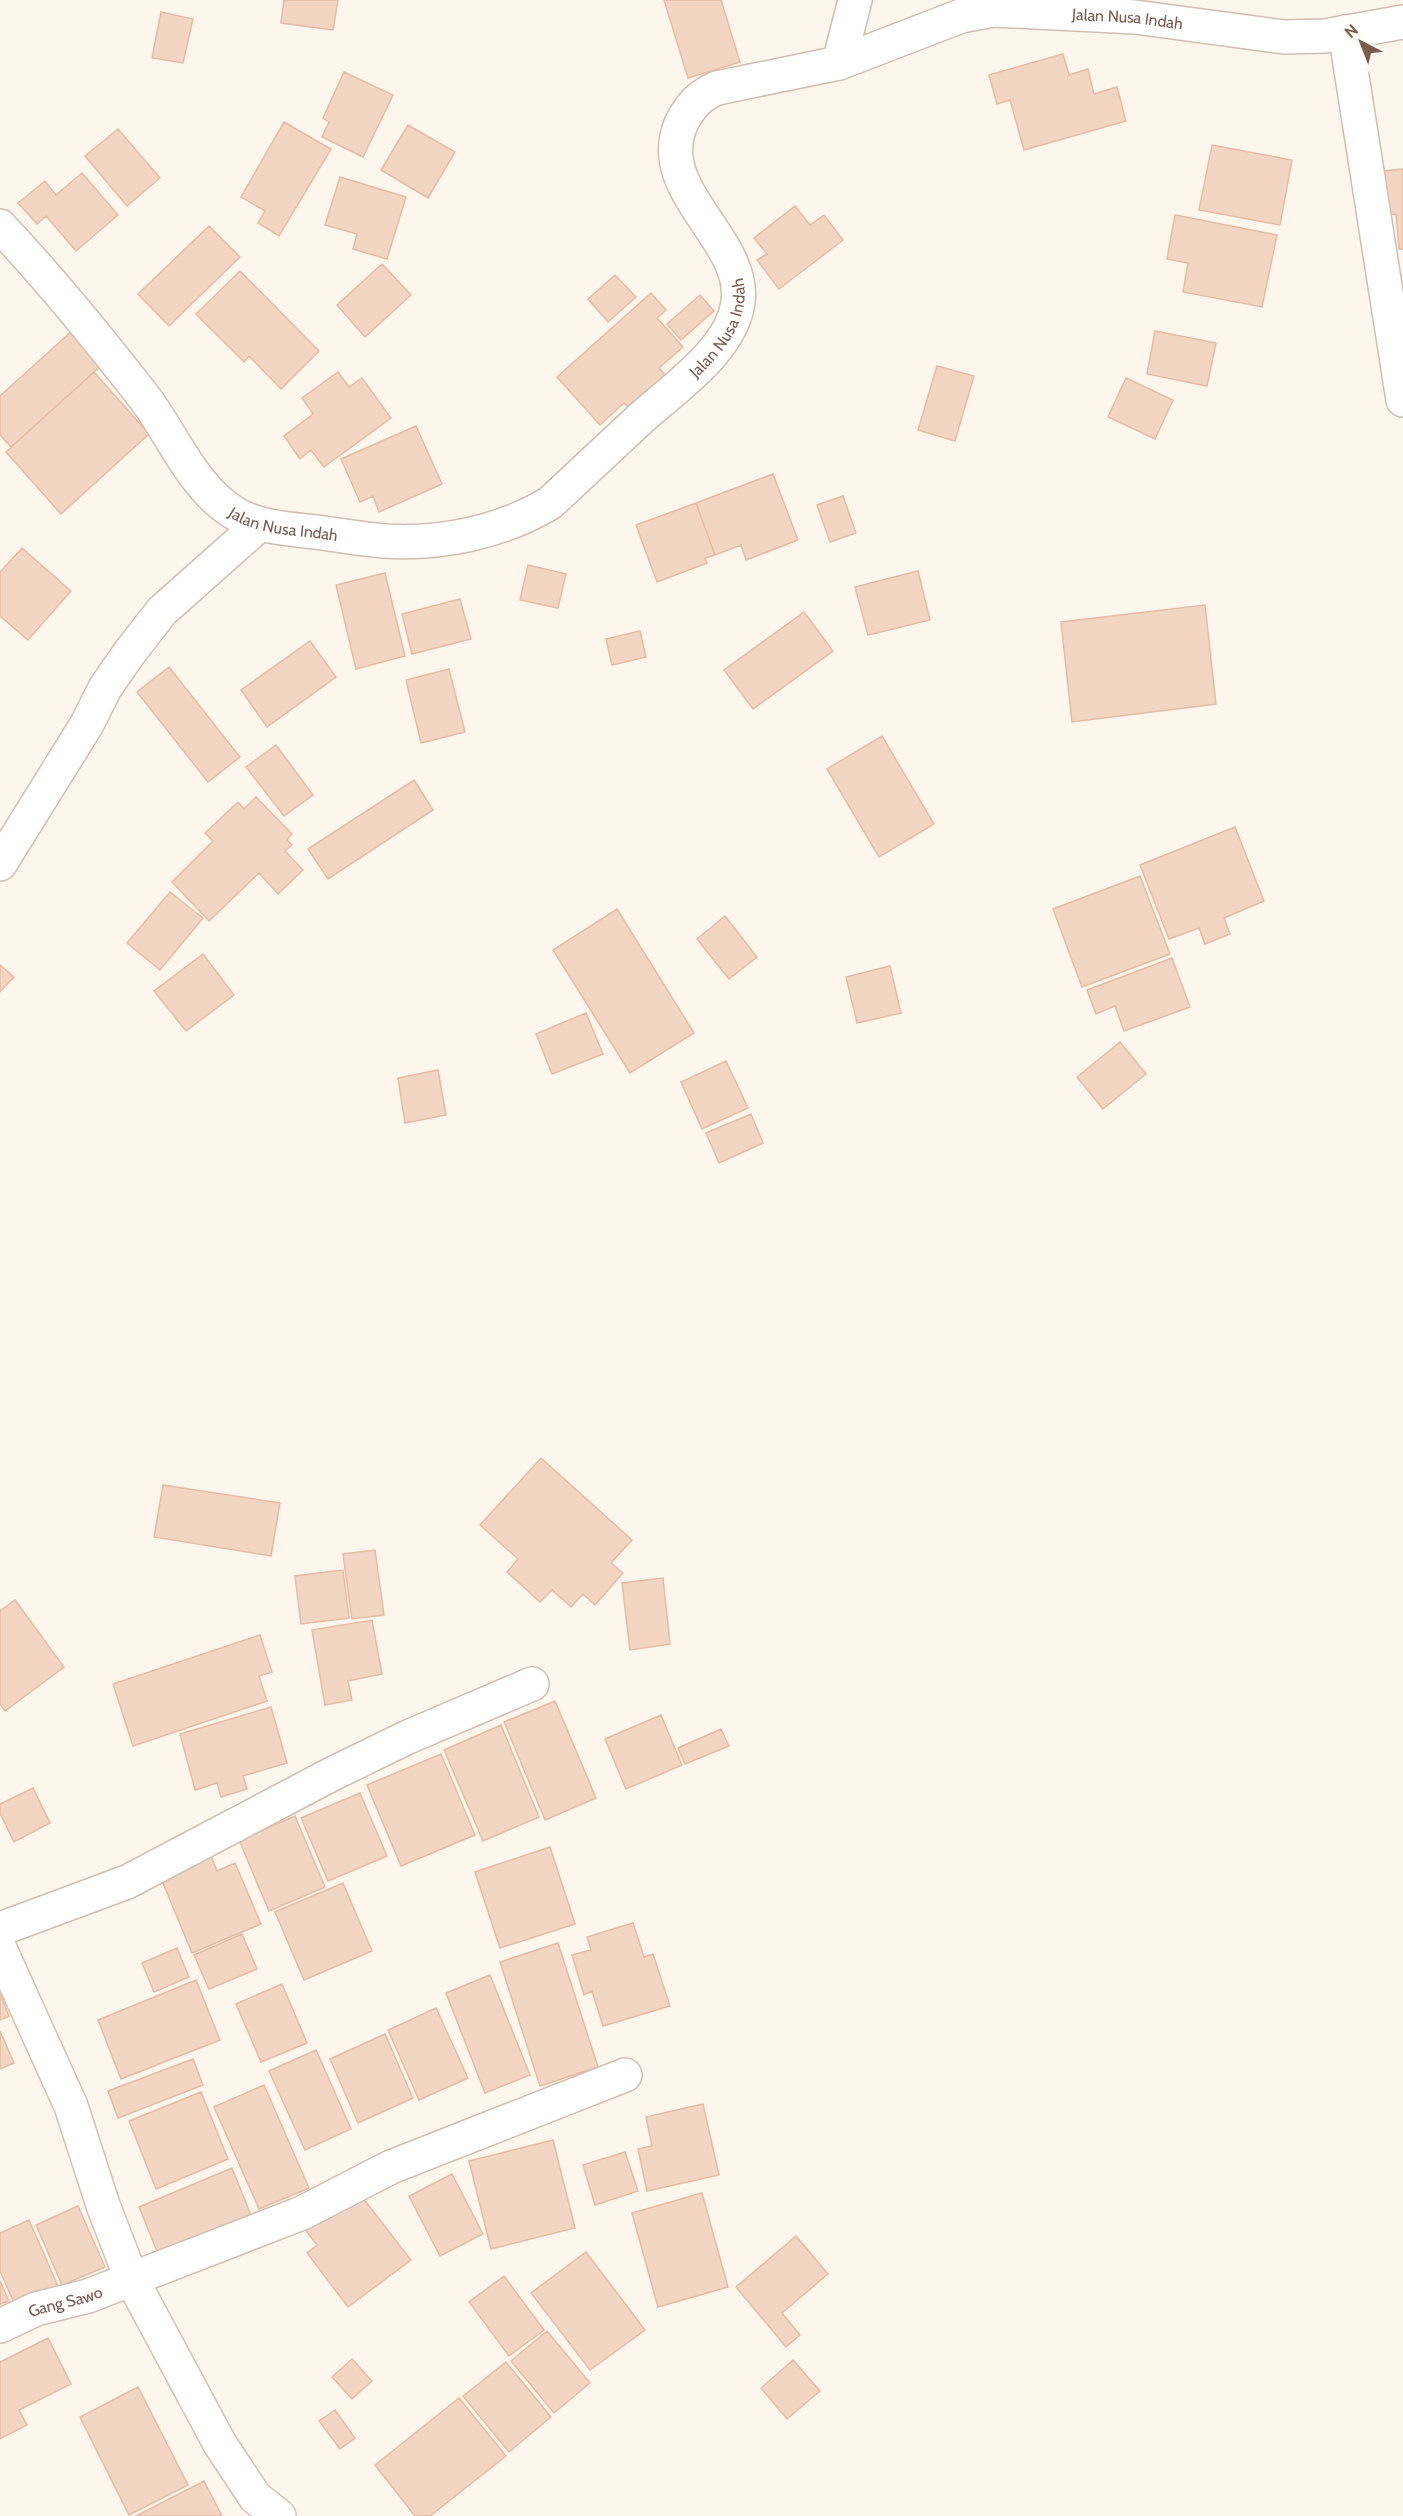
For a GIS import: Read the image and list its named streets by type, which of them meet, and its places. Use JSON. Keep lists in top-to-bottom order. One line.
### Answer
{"streets":{"street":["Jalan Nusa Indah","Gang Sawo"]},"north":"top left"}
